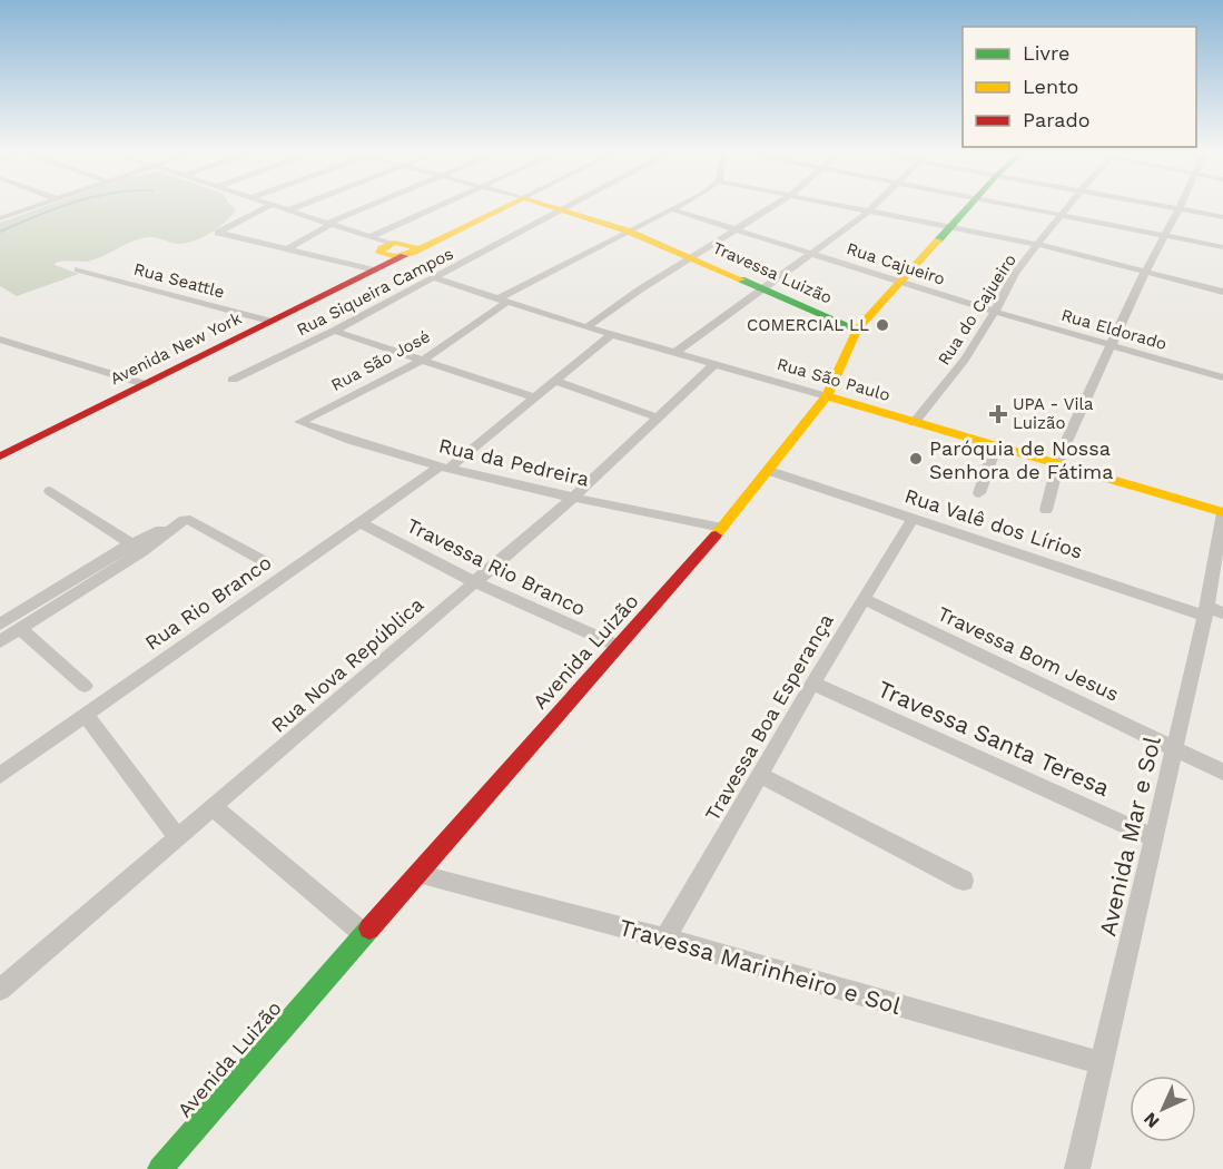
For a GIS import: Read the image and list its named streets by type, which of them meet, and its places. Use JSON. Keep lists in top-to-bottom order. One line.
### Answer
{"streets":{"street":["Rua Cajueiro","Travessa Luizão","Rua Seattle","Rua Siqueira Campos","Rua do Cajueiro","Rua Eldorado","Avenida New York","Rua São José","Rua São Paulo","Rua da Pedreira","Rua Valê dos Lírios","Travessa Rio Branco","Rua Rio Branco","Avenida Luizão","Travessa Bom Jesus","Rua Nova República","Travessa Boa Esperança","Travessa Santa Teresa","Avenida Mar e Sol","Travessa Marinheiro e Sol"]},"crossings":[["Rua Cajueiro","Rua do Cajueiro"],["Rua Cajueiro","Rua Eldorado"],["Rua Cajueiro","Rua São José"],["Rua Cajueiro","Avenida Luizão"],["Travessa Luizão","Rua Siqueira Campos"],["Travessa Luizão","Rua São José"],["Travessa Luizão","Avenida Luizão"],["Rua Seattle","Avenida New York"],["Rua Siqueira Campos","Rua São Paulo"],["Rua do Cajueiro","Rua Eldorado"],["Rua do Cajueiro","Rua São Paulo"],["Rua São José","Rua São Paulo"],["Rua São José","Rua da Pedreira"],["Rua São Paulo","Rua Rio Branco"],["Rua São Paulo","Avenida Luizão"],["Rua São Paulo","Rua Nova República"],["Rua São Paulo","Avenida Mar e Sol"],["Rua da Pedreira","Rua Rio Branco"],["Rua da Pedreira","Avenida Luizão"],["Rua da Pedreira","Rua Nova República"],["Rua Valê dos Lírios","Avenida Luizão"],["Rua Valê dos Lírios","Travessa Boa Esperança"],["Rua Valê dos Lírios","Avenida Mar e Sol"],["Travessa Rio Branco","Rua Rio Branco"],["Travessa Rio Branco","Avenida Luizão"],["Travessa Rio Branco","Rua Nova República"],["Avenida Luizão","Travessa Marinheiro e Sol"],["Travessa Bom Jesus","Travessa Boa Esperança"],["Travessa Bom Jesus","Avenida Mar e Sol"],["Travessa Boa Esperança","Travessa Santa Teresa"],["Travessa Boa Esperança","Travessa Marinheiro e Sol"],["Travessa Santa Teresa","Avenida Mar e Sol"],["Avenida Mar e Sol","Travessa Marinheiro e Sol"]],"places":{"other":["COMERCIAL LL","Paróquia de Nossa Senhora de Fátima"],"health":["UPA - Vila Luizão"]},"legend":["Livre","Lento","Parado"],"north":"bottom left"}
